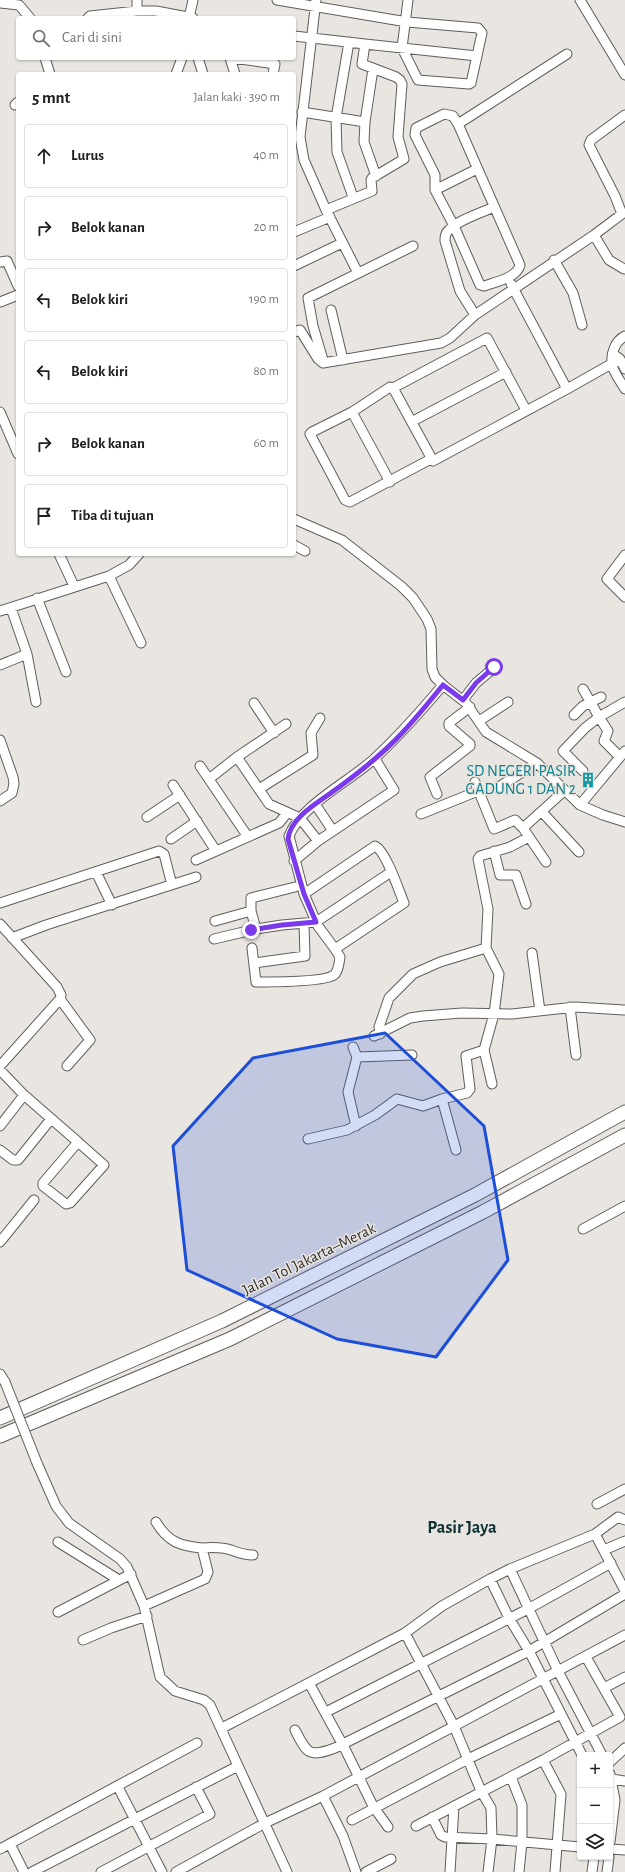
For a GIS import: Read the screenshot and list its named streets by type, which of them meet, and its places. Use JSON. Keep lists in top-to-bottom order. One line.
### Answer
{"streets":{"highway":["Jalan Tol Jakarta–Merak"]},"districts":["Pasir Jaya"],"places":{"building":["SD NEGERI PASIR GADUNG 1 DAN 2"]},"page":{"search":"Cari di sini","heading":["5 mnt","Jalan kaki · 390 m"],"list":[["Lurus","40 m"],["Belok kanan","20 m"],["Belok kiri","190 m"],["Belok kiri","80 m"],["Belok kanan","60 m"],"Tiba di tujuan"],"map_buttons":["+","−"]}}
